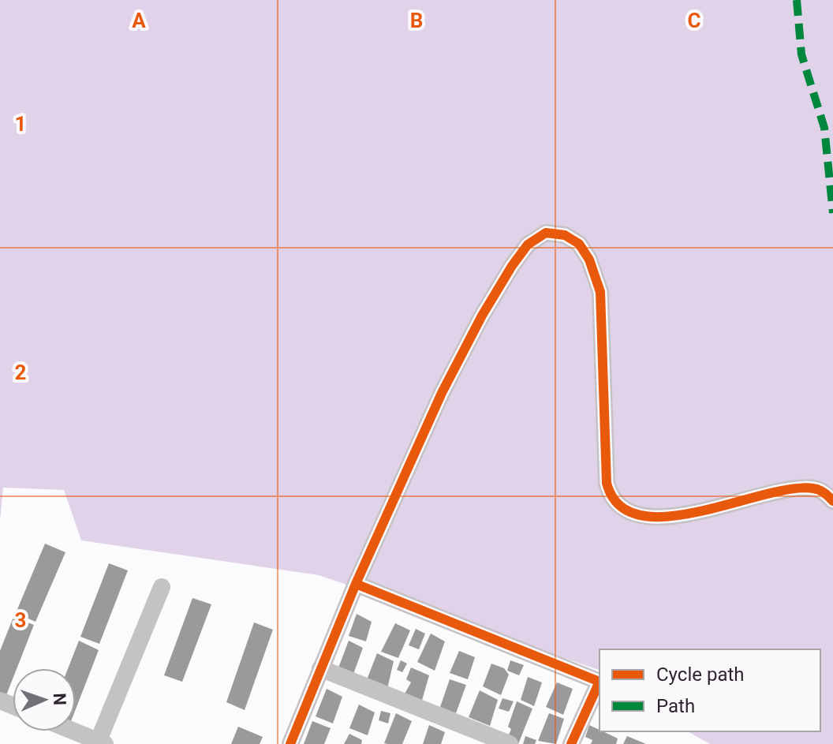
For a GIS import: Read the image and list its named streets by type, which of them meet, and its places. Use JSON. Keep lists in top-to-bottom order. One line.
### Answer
{"legend":["Cycle path","Path"],"north":"right","grid":{"columns":["A","B","C"],"rows":["1","2","3"]}}
